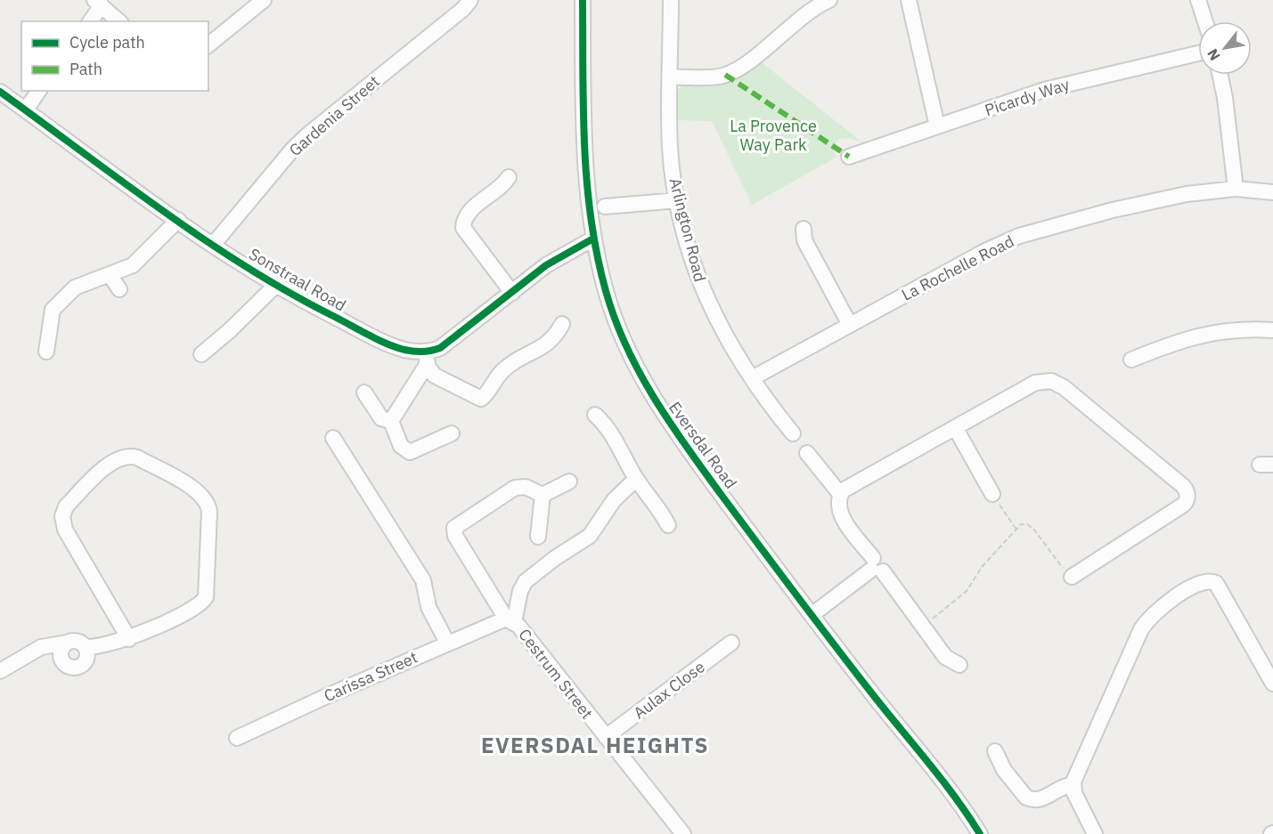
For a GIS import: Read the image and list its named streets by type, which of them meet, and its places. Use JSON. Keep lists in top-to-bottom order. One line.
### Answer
{"streets":{"street":["Picardy Way","Gardenia Street","Arlington Road","La Rochelle Road","Sonstraal Road","Eversdal Road","Cestrum Street","Carissa Street","Aulax Close"]},"crossings":[["Gardenia Street","Sonstraal Road"],["Arlington Road","La Rochelle Road"],["Cestrum Street","Carissa Street"],["Cestrum Street","Aulax Close"]],"districts":["EVERSDAL HEIGHTS"],"parks":["La Provence Way Park"],"legend":["Cycle path","Path"],"north":"bottom left"}
